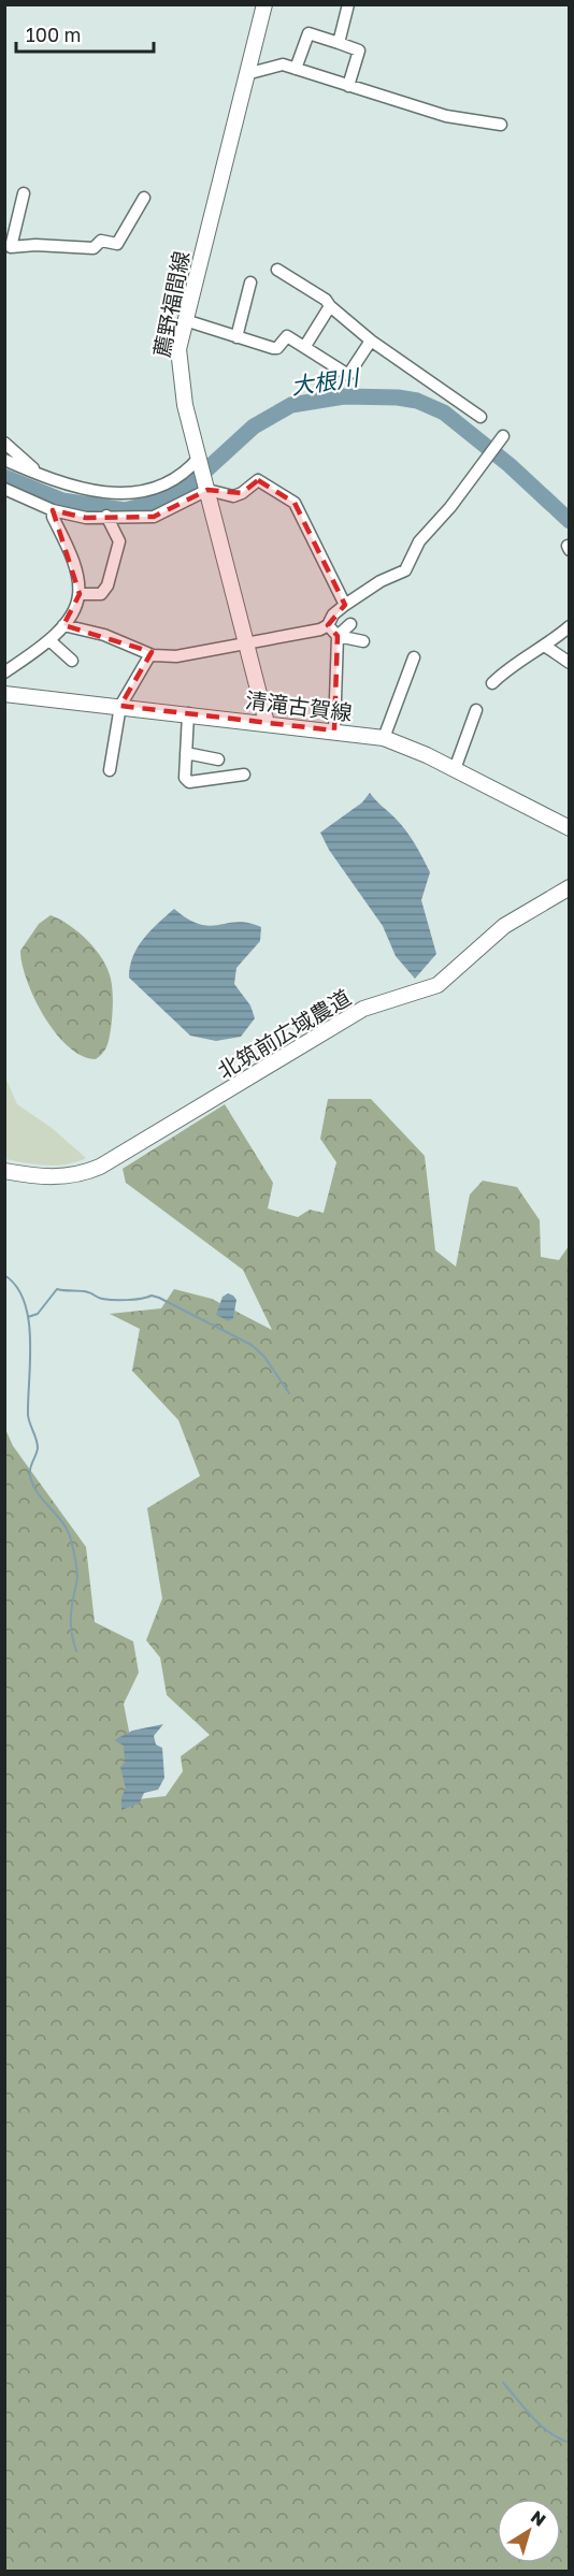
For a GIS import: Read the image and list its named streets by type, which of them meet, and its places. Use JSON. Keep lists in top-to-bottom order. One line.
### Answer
{"streets":{"main road":["薦野福間線","清滝古賀線","北筑前広域農道"]},"crossings":[["薦野福間線","清滝古賀線"]],"water":["大根川"],"scale_bar":"100 m","north":"top right"}
